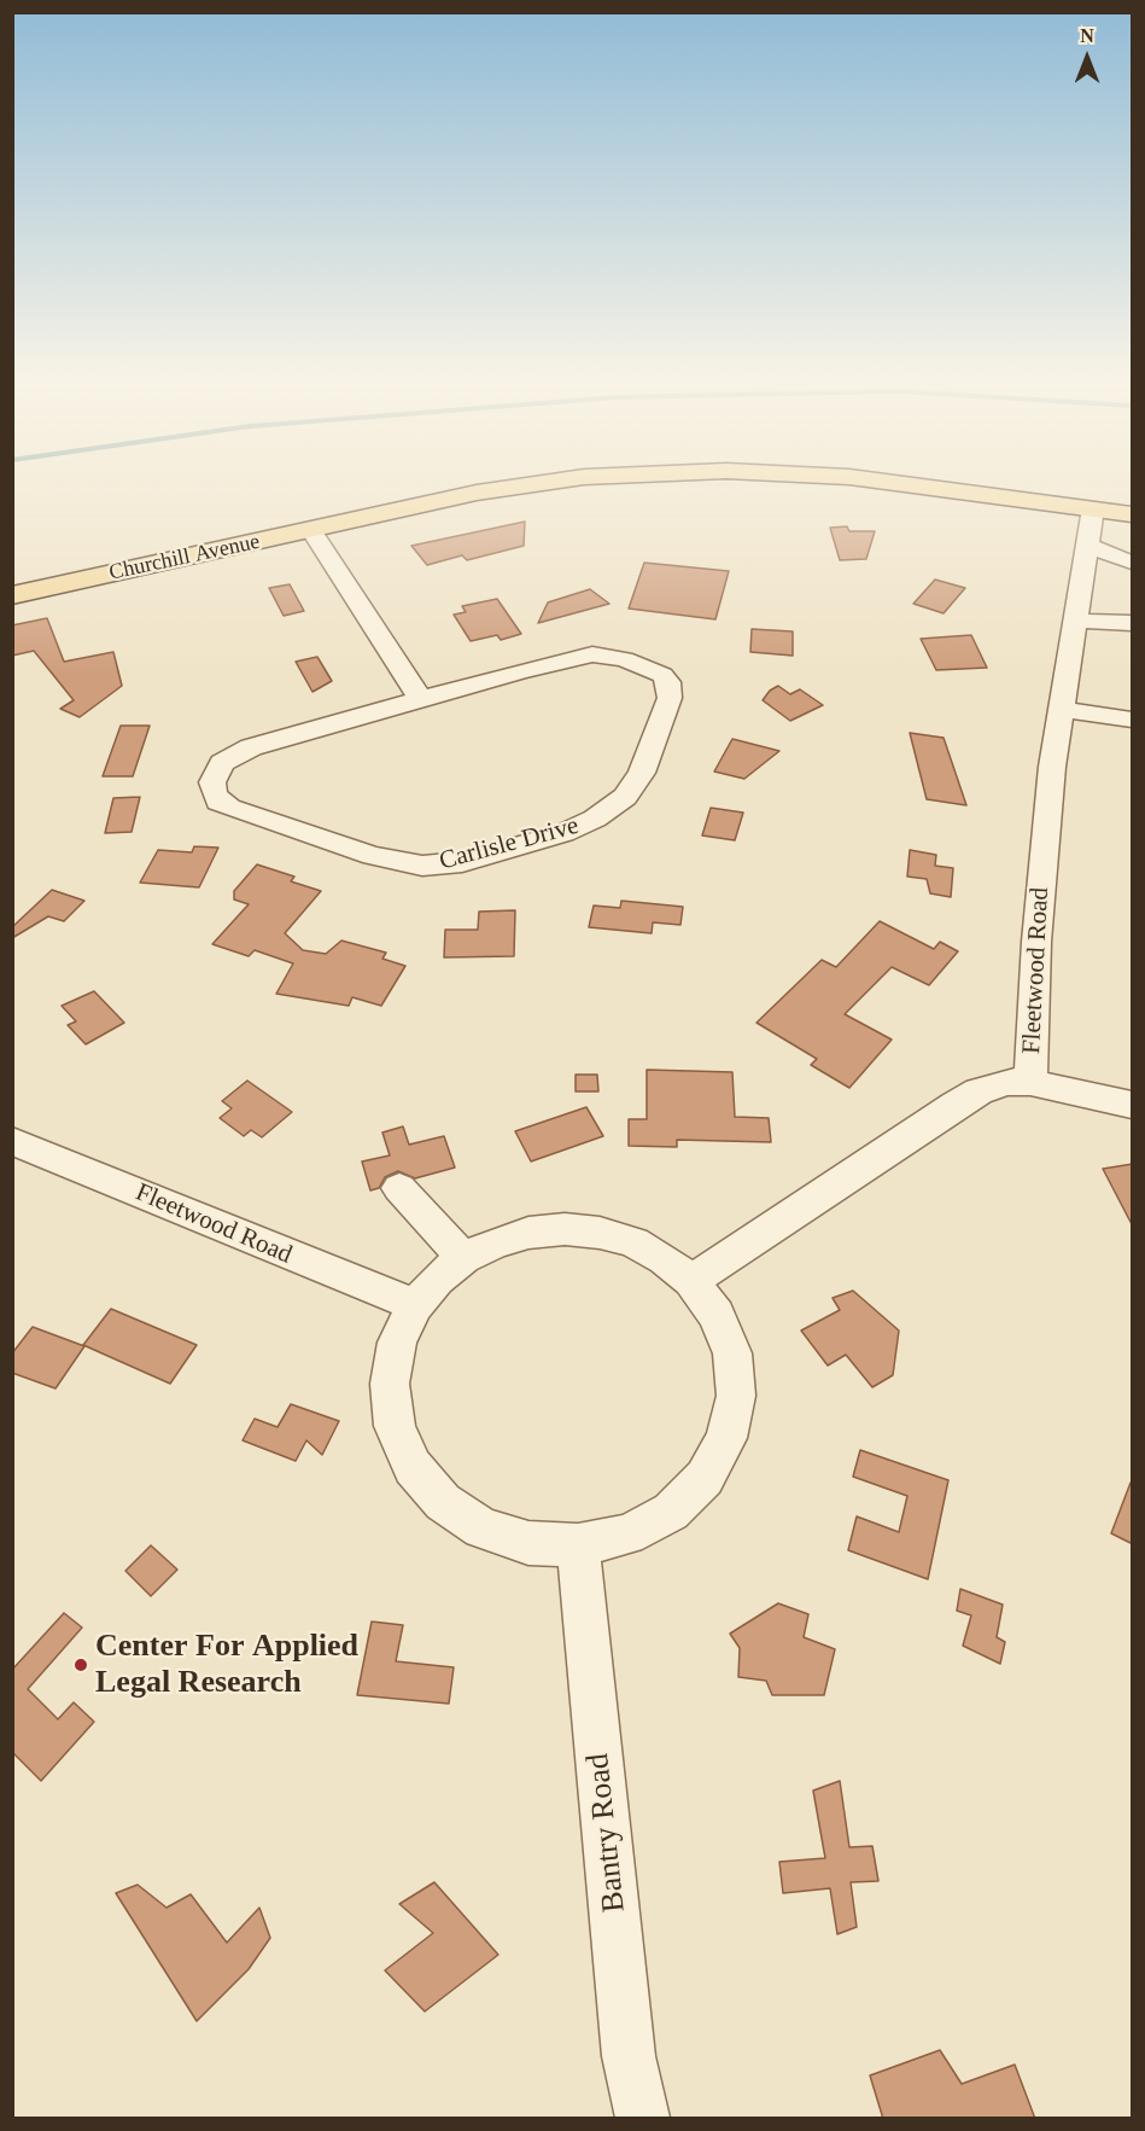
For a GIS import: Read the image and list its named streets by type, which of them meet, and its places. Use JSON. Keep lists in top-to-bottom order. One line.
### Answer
{"streets":{"main road":["Churchill Avenue"],"street":["Carlisle Drive","Fleetwood Road","Bantry Road"]},"crossings":[["Churchill Avenue","Fleetwood Road"]],"places":["Center For Applied Legal Research"],"north":"top"}
